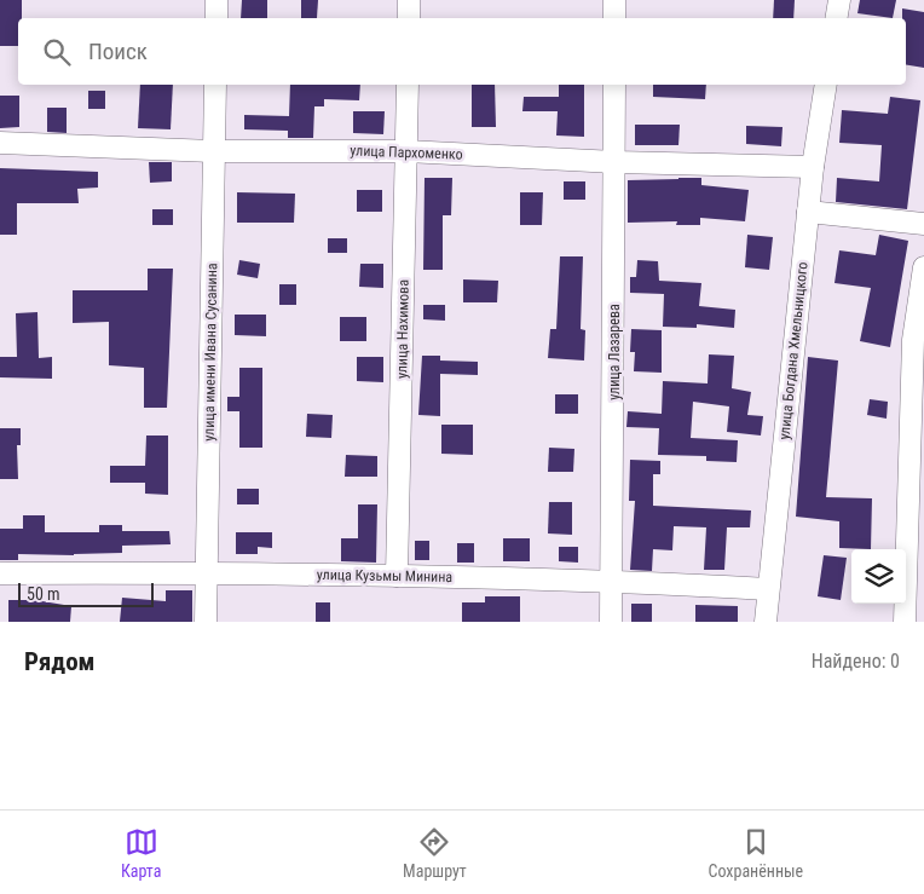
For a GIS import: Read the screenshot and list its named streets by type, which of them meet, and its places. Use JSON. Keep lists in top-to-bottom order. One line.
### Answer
{"streets":{"street":["улица Пархоменко","улица Нахимова","улица Богдана Хмельницкого","улица имени Ивана Сусанина","улица Лазарева","улица Кузьмы Минина"]},"crossings":[["улица Пархоменко","улица Нахимова"],["улица Пархоменко","улица Богдана Хмельницкого"],["улица Пархоменко","улица имени Ивана Сусанина"],["улица Пархоменко","улица Лазарева"],["улица Нахимова","улица Кузьмы Минина"],["улица Богдана Хмельницкого","улица Кузьмы Минина"],["улица имени Ивана Сусанина","улица Кузьмы Минина"],["улица Лазарева","улица Кузьмы Минина"]],"scale_bar":"50 m","page":{"search":"Поиск","scale":"50 m","heading":["Рядом","Найдено: 0"],"nav":["Карта","Маршрут","Сохранённые"]}}
